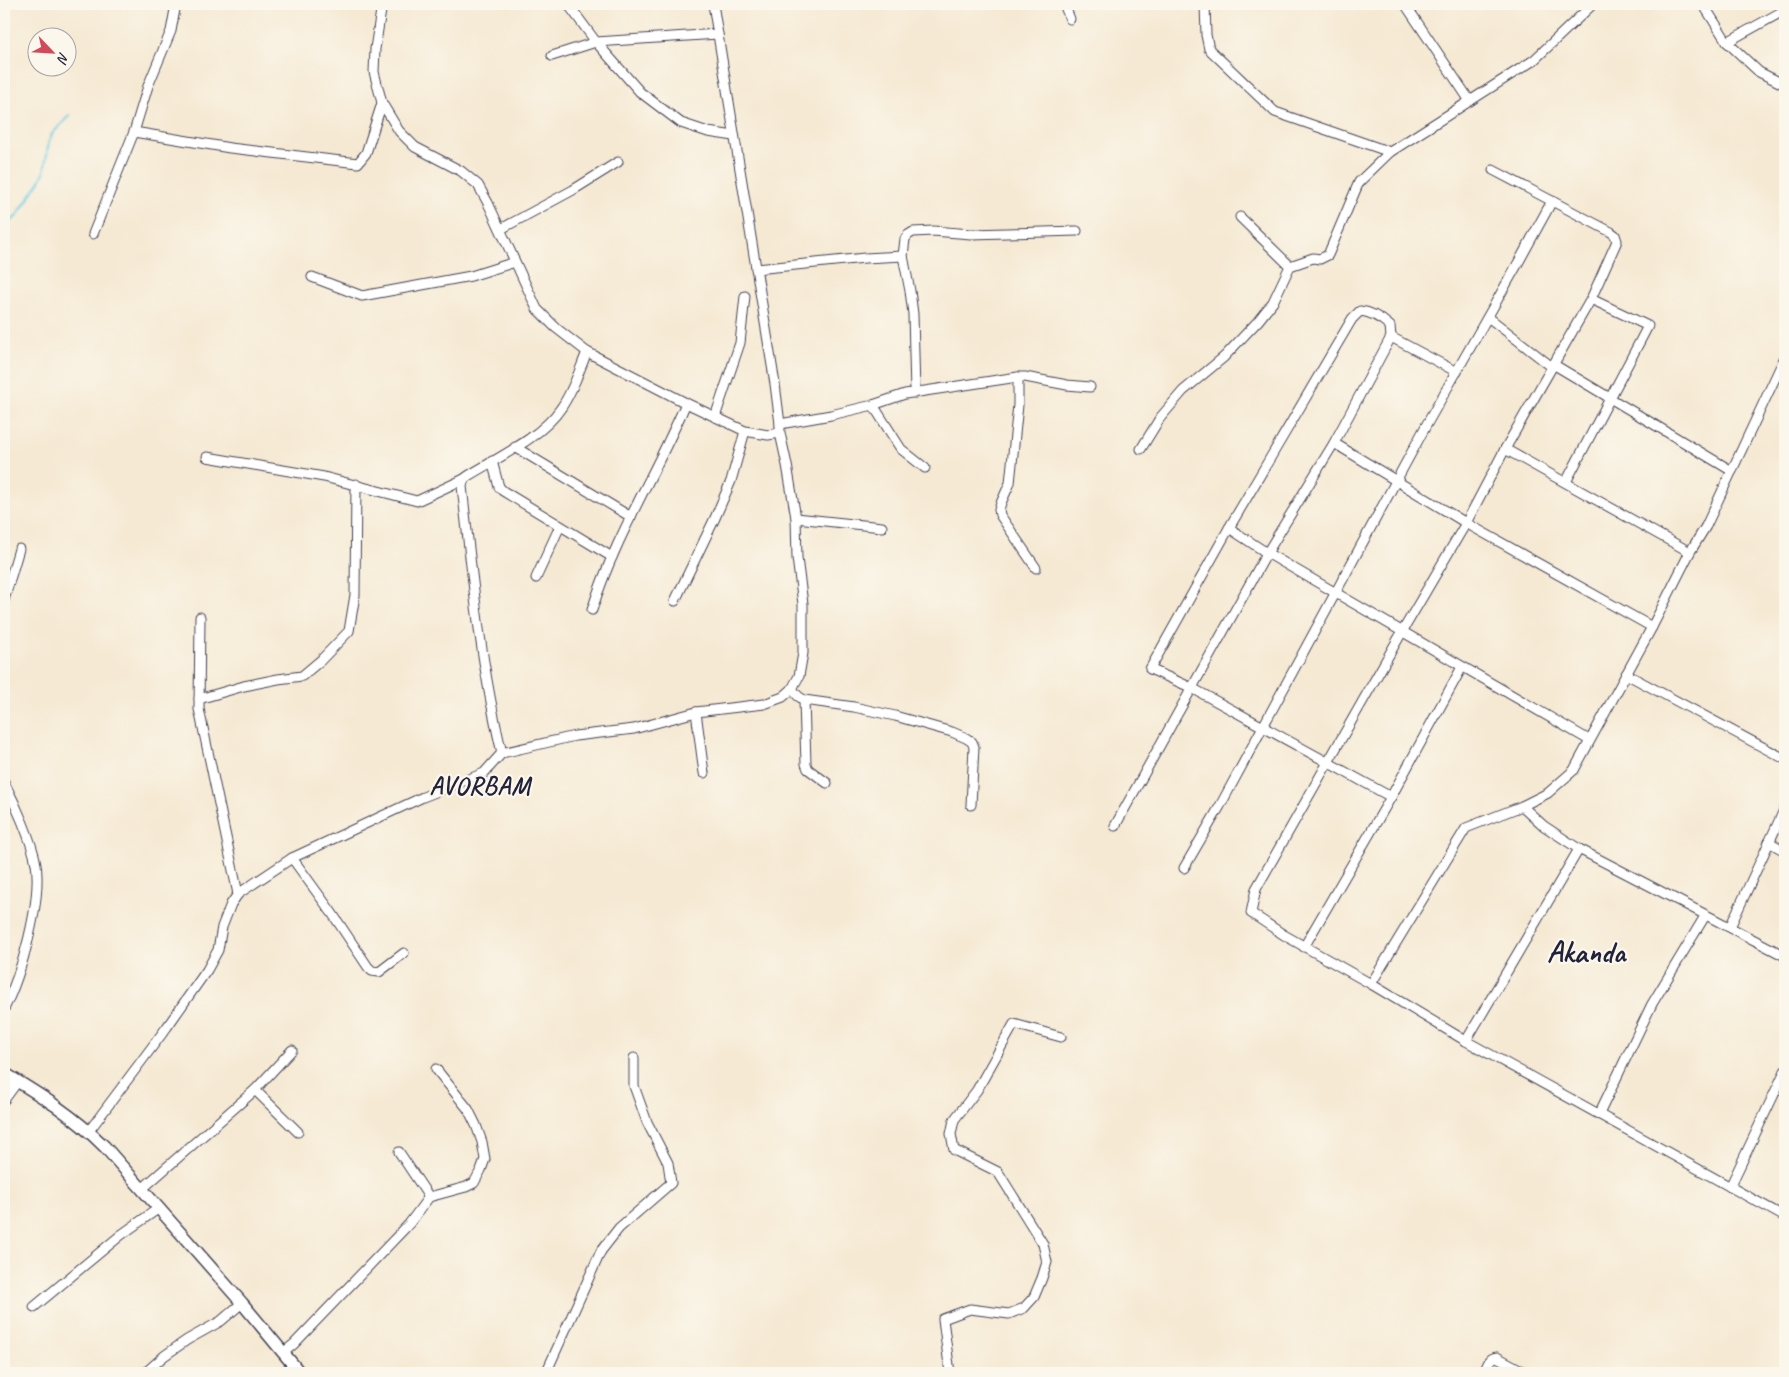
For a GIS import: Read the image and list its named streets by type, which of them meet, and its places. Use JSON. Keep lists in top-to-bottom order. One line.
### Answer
{"districts":["AVORBAM","Akanda"],"north":"bottom right"}
